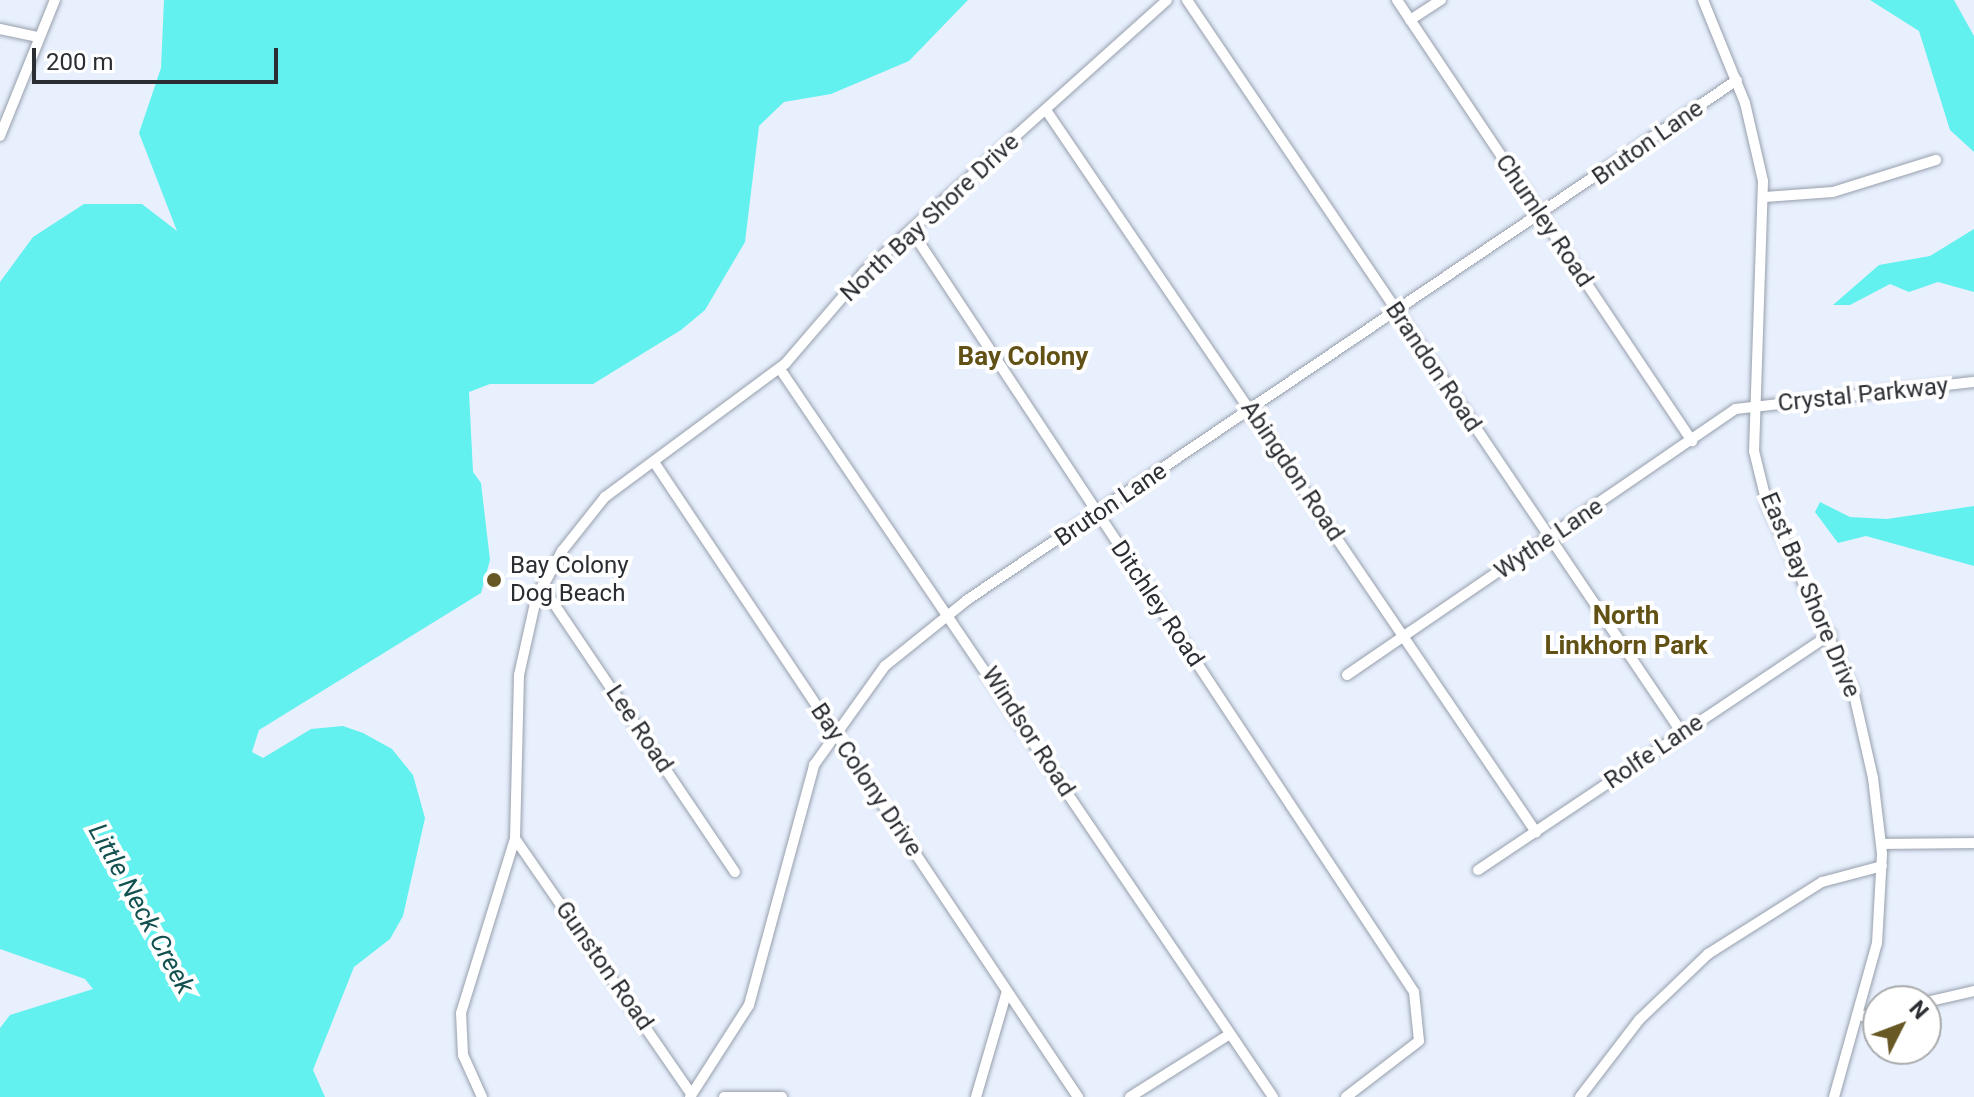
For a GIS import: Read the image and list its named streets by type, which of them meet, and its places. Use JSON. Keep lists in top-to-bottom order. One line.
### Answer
{"streets":{"street":["Bruton Lane","North Bay Shore Drive","Chumley Road","Brandon Road","Crystal Parkway","Abingdon Road","Wythe Lane","East Bay Shore Drive","Ditchley Road","Lee Road","Windsor Road","Rolfe Lane","Bay Colony Drive","Gunston Road"]},"crossings":[["Bruton Lane","Chumley Road"],["Bruton Lane","Brandon Road"],["Bruton Lane","Abingdon Road"],["Bruton Lane","East Bay Shore Drive"],["Bruton Lane","Ditchley Road"],["Bruton Lane","Windsor Road"],["Bruton Lane","Bay Colony Drive"],["Bruton Lane","Gunston Road"],["North Bay Shore Drive","Abingdon Road"],["North Bay Shore Drive","Ditchley Road"],["North Bay Shore Drive","Lee Road"],["North Bay Shore Drive","Windsor Road"],["North Bay Shore Drive","Bay Colony Drive"],["North Bay Shore Drive","Gunston Road"],["Chumley Road","Wythe Lane"],["Brandon Road","Wythe Lane"],["Brandon Road","Rolfe Lane"],["Crystal Parkway","Wythe Lane"],["Crystal Parkway","East Bay Shore Drive"],["Abingdon Road","Wythe Lane"],["Abingdon Road","Rolfe Lane"],["Wythe Lane","East Bay Shore Drive"],["East Bay Shore Drive","Rolfe Lane"]],"districts":["Bay Colony","North Linkhorn Park"],"water":["Little Neck Creek"],"places":["Bay Colony Dog Beach"],"scale_bar":"200 m","north":"top right"}
